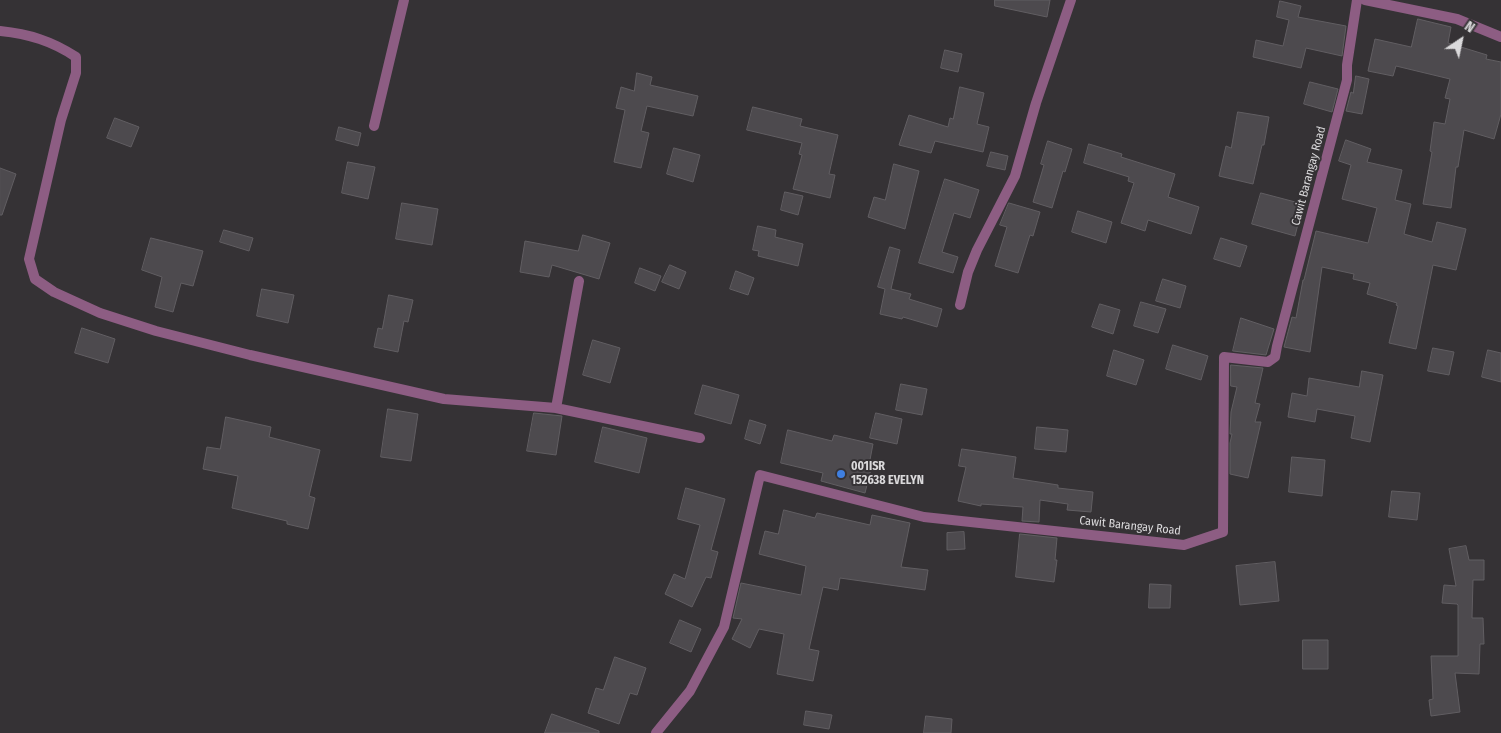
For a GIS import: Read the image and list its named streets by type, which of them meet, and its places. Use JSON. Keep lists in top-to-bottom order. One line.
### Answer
{"streets":{"street":["Cawit Barangay Road"]},"places":["001ISR 152638 EVELYN"],"north":"top right"}
